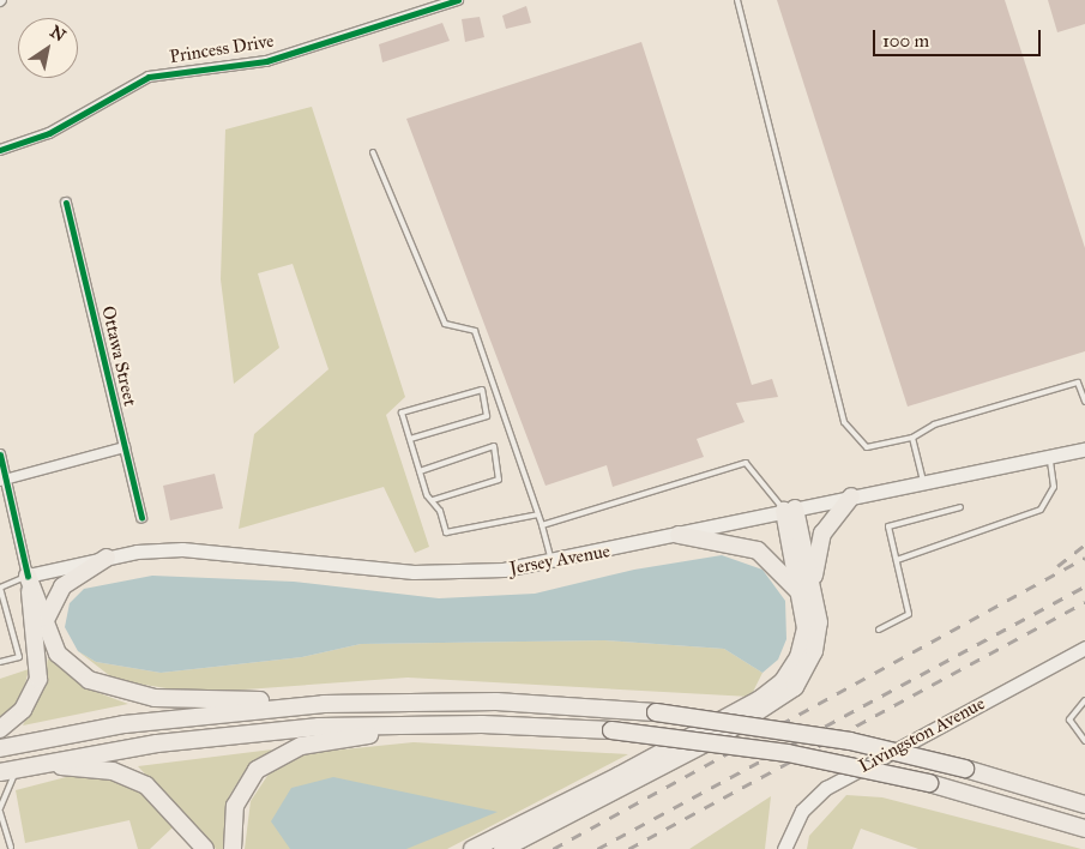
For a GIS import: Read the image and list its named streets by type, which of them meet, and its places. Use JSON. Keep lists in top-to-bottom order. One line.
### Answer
{"streets":{"main road":["Jersey Avenue","Livingston Avenue"],"street":["Princess Drive","Ottawa Street"]},"scale_bar":"100 m","north":"top right"}
